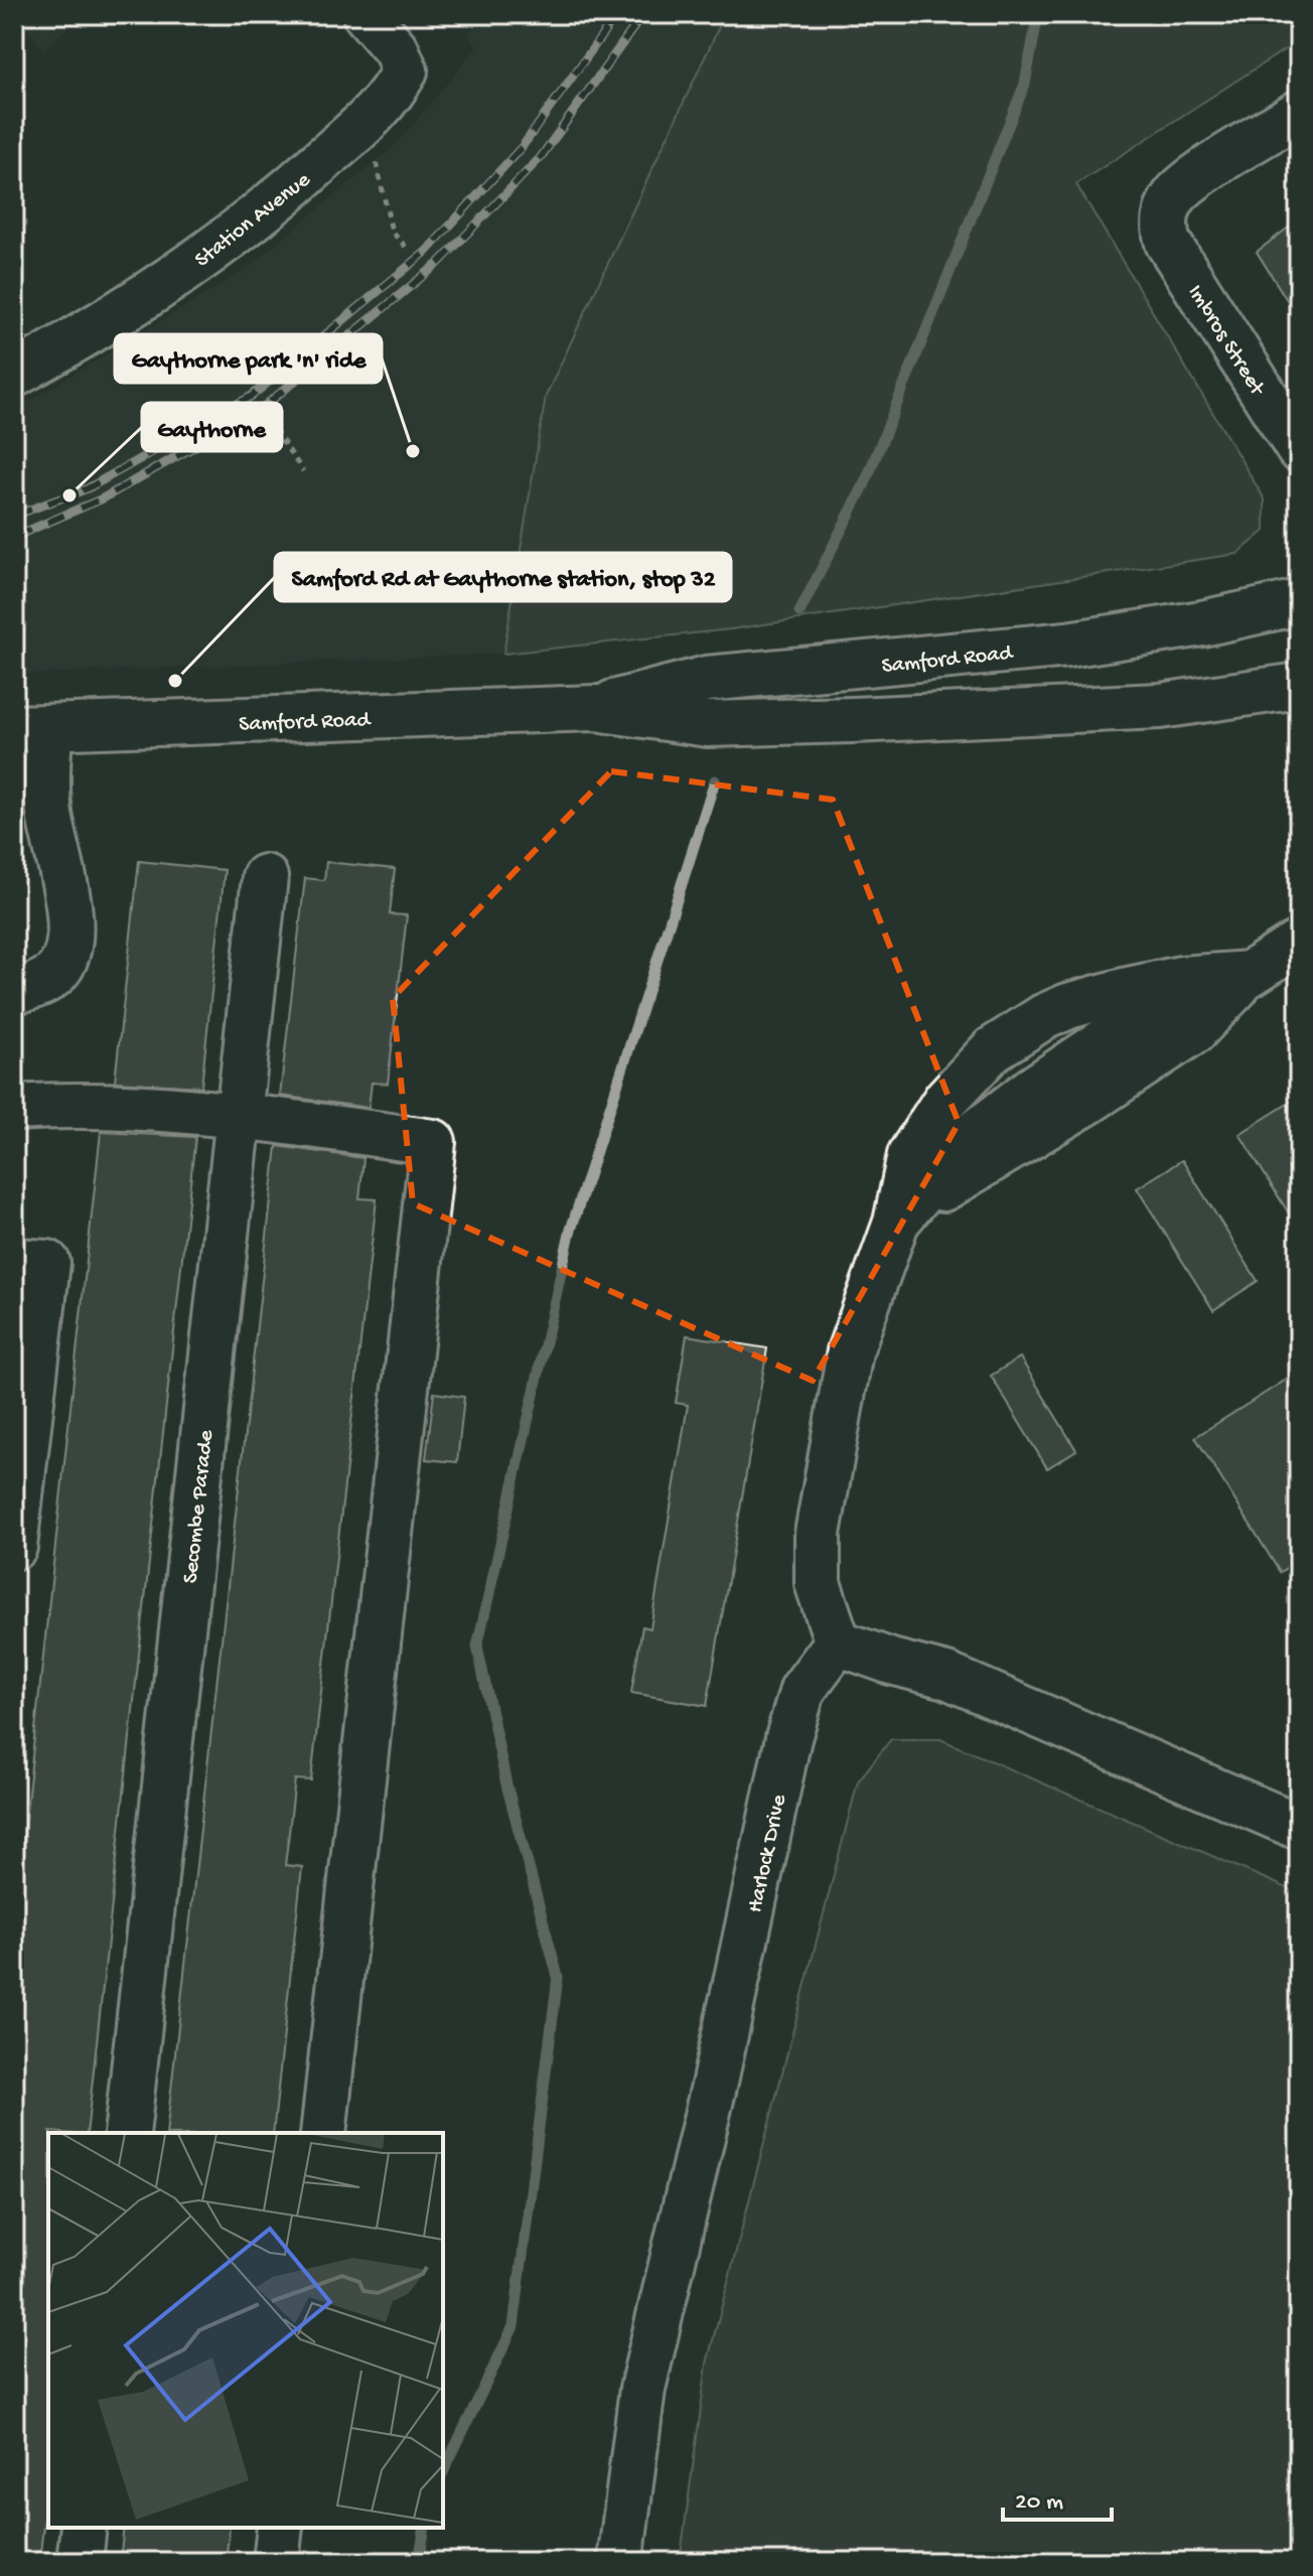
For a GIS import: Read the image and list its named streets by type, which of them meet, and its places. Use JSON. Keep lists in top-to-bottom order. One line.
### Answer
{"streets":{"main road":["Station Avenue","Imbros Street","Samford Road","Secombe Parade","Harlock Drive"]},"places":["Gaythorne park 'n' ride","Gaythorne","Samford Rd at Gaythorne station, stop 32"],"scale_bar":"20 m"}
